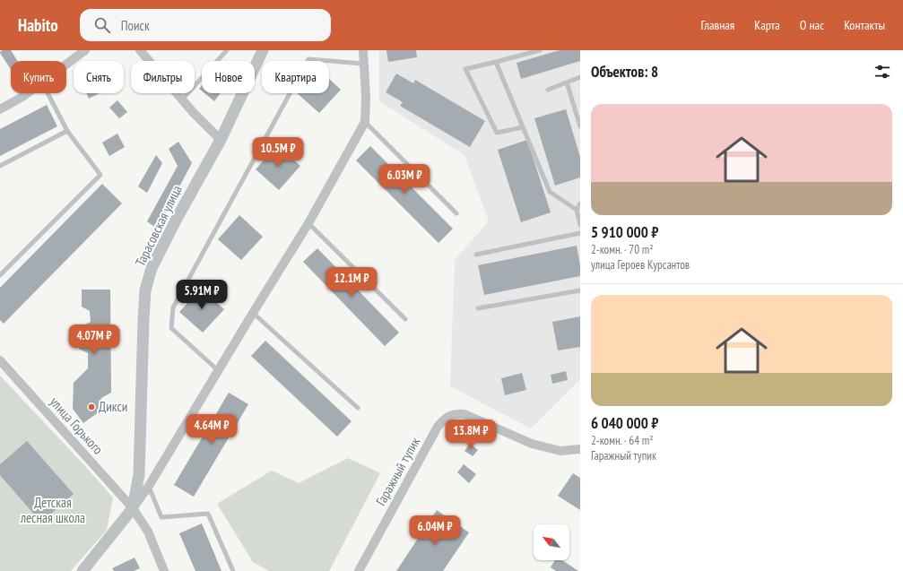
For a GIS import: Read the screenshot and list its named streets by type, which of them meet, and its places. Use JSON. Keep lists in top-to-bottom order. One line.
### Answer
{"streets":{"street":["Тарасовская улица","улица Горького","Гаражный тупик"]},"crossings":[["Тарасовская улица","улица Горького"]],"parks":["Детская лесная школа"],"places":["Дикси"],"north":"top left","page":{"header":"Habito","search":"Поиск","nav":["Главная","Карта","О нас","Контакты"],"heading":"Объектов: 8","chip":["Купить","Снять","Фильтры","Новое","Квартира"],"list":[{"name":"5 910 000 ₽","note":"2-комн. · 70 m² · улица Героев Курсантов"},{"name":"6 040 000 ₽","note":"2-комн. · 64 m² · Гаражный тупик"}],"price":["10.5M ₽","6.03M ₽","12.1M ₽","5.91M ₽","4.07M ₽","4.64M ₽","13.8M ₽","6.04M ₽"]}}
